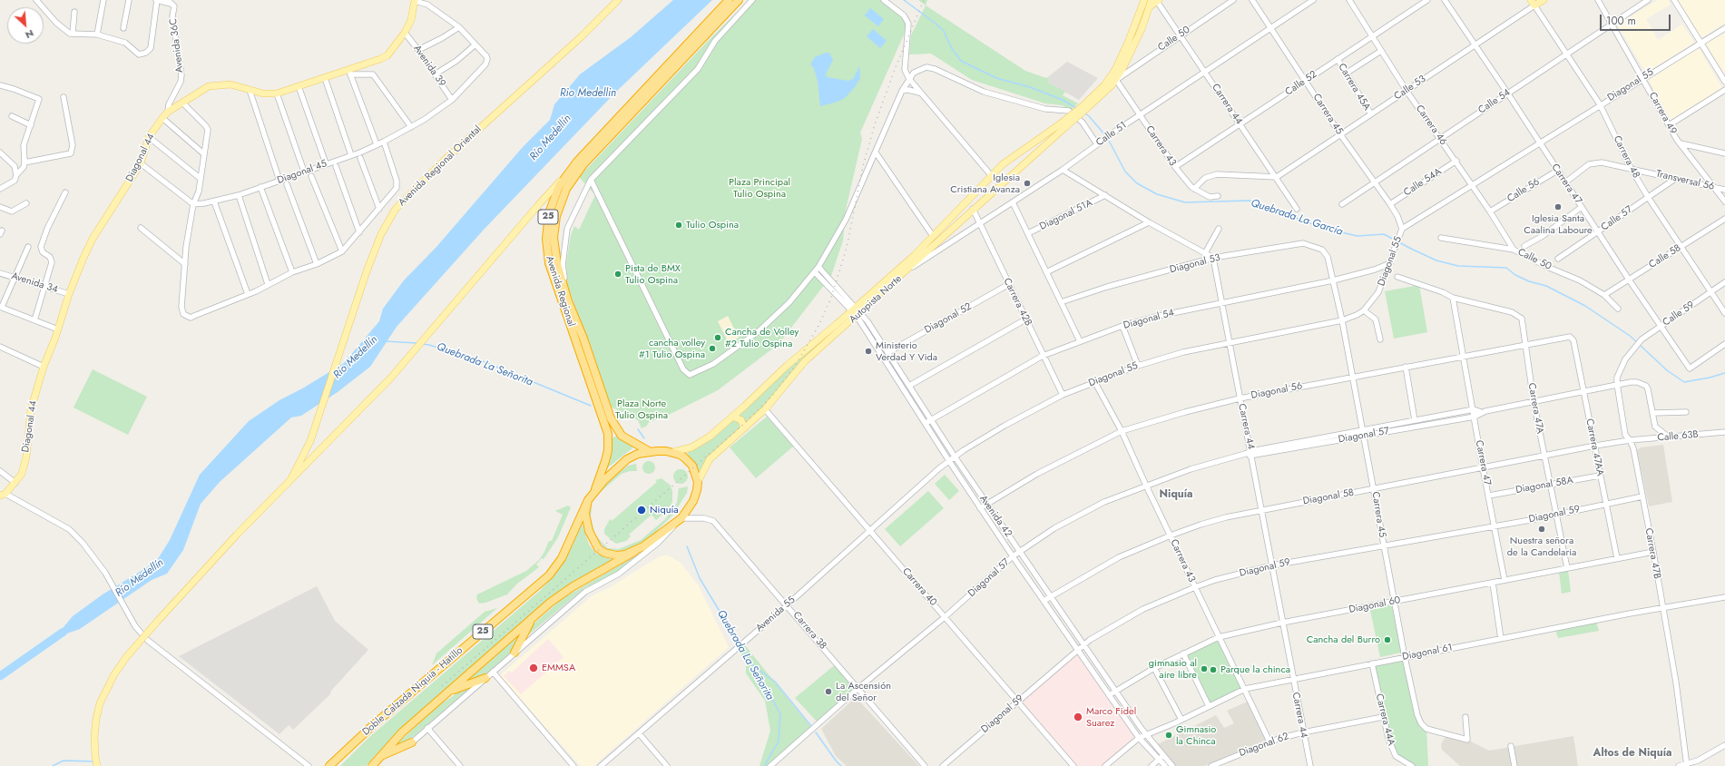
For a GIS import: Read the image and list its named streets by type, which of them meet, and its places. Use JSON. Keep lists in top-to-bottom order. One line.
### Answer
{"streets":{"highway":["25","Avenida Regional","Doble Calzada Niquia - Hatillo"],"main road":["Calle 53","Diagonal 44","Avenida Regional Oriental","Autopista Norte"],"street":["Calle 50","Avenida 36C","Avenida 39","Calle 52","Diagonal 55","Carrera 45A","Calle 54","Carrera 44","Carrera 49","Carrera 45","Carrera 46","Calle 51","Carrera 43","Carrera 48","Diagonal 45","Transversal 56","Calle 54A","Carrera 47","Calle 56","Diagonal 51A","Calle 57","Calle 58","Diagonal 53","Avenida 34","Carrera 42B","Calle 59","Diagonal 52","Diagonal 54","Diagonal 56","Carrera 47A","Diagonal 57","Calle 63B","Carrera 47AA","Diagonal 58A","Diagonal 58","Diagonal 59","Avenida 42","Carrera 47B","Carrera 40","Diagonal 60","Avenida 55","Carrera 38","Diagonal 61","Carrera 44A","Diagonal 62"]},"crossings":[["Calle 50","Carrera 44"],["Calle 50","Carrera 46"],["Calle 50","Carrera 43"],["Calle 50","Calle 58"],["Avenida 36C","Diagonal 44"],["Avenida 39","Diagonal 44"],["Avenida 39","Diagonal 45"],["Calle 52","Carrera 45A"],["Calle 52","Carrera 44"],["Calle 52","Carrera 45"],["Calle 52","Carrera 46"],["Calle 52","Carrera 43"],["Diagonal 55","Carrera 44"],["Diagonal 55","Carrera 49"],["Diagonal 55","Carrera 45"],["Diagonal 55","Carrera 46"],["Diagonal 55","Carrera 43"],["Diagonal 55","Carrera 48"],["Diagonal 55","Carrera 47"],["Diagonal 55","Carrera 42B"],["Diagonal 55","Diagonal 54"],["Diagonal 55","Avenida 42"],["Diagonal 55","Avenida 55"],["Carrera 45A","Calle 53"],["Calle 53","Carrera 44"],["Calle 53","Carrera 45"],["Calle 53","Carrera 46"],["Calle 53","Carrera 48"],["Calle 53","Carrera 47"],["Calle 54","Carrera 49"],["Calle 54","Carrera 45"],["Calle 54","Carrera 46"],["Calle 54","Carrera 48"],["Calle 54","Carrera 47"],["Carrera 44","Calle 51"],["Carrera 44","Diagonal 53"],["Carrera 44","Diagonal 54"],["Carrera 44","Diagonal 56"],["Carrera 44","Diagonal 57"],["Carrera 44","Diagonal 58"],["Carrera 44","Diagonal 59"],["Carrera 44","Diagonal 60"],["Carrera 44","Diagonal 61"],["Carrera 44","Diagonal 62"],["Carrera 49","Transversal 56"],["Carrera 45","Calle 51"],["Carrera 45","Calle 54A"],["Carrera 45","Diagonal 53"],["Carrera 45","Diagonal 54"],["Carrera 45","Diagonal 56"],["Carrera 45","Diagonal 57"],["Carrera 45","Diagonal 58"],["Carrera 45","Diagonal 59"],["Carrera 45","Diagonal 60"],["Carrera 45","Diagonal 61"],["Carrera 46","Calle 54A"],["Carrera 46","Calle 56"],["Calle 51","Carrera 43"],["Calle 51","Autopista Norte"],["Calle 51","Carrera 42B"],["Carrera 43","Diagonal 56"],["Carrera 43","Diagonal 57"],["Carrera 43","Diagonal 58"],["Carrera 43","Diagonal 59"],["Carrera 43","Diagonal 60"],["Carrera 43","Diagonal 61"],["Carrera 43","Diagonal 62"],["Carrera 48","Transversal 56"],["Carrera 48","Calle 57"],["Carrera 48","Calle 58"],["Carrera 48","Calle 59"],["Diagonal 44","Avenida 34"],["Transversal 56","Carrera 47"],["Transversal 56","Calle 57"],["Carrera 47","Calle 56"],["Carrera 47","Calle 57"],["Carrera 47","Calle 58"],["Carrera 47","Calle 59"],["Carrera 47","Diagonal 56"],["Carrera 47","Carrera 47A"],["Carrera 47","Diagonal 57"],["Carrera 47","Diagonal 58A"],["Carrera 47","Diagonal 58"],["Carrera 47","Diagonal 59"],["Carrera 47","Diagonal 60"],["25","Avenida Regional"],["25","Autopista Norte"],["25","Carrera 38"],["25","Doble Calzada Niquia - Hatillo"],["Avenida Regional","Autopista Norte"],["Avenida Regional","Carrera 38"],["Avenida Regional","Doble Calzada Niquia - Hatillo"],["Autopista Norte","Carrera 42B"],["Autopista Norte","Avenida 42"],["Autopista Norte","Carrera 40"],["Autopista Norte","Carrera 38"],["Autopista Norte","Doble Calzada Niquia - Hatillo"],["Carrera 42B","Diagonal 52"],["Carrera 42B","Diagonal 54"],["Calle 59","Carrera 47B"],["Diagonal 52","Avenida 42"],["Diagonal 54","Avenida 42"],["Diagonal 56","Carrera 47A"],["Diagonal 56","Carrera 47AA"],["Diagonal 56","Avenida 42"],["Carrera 47A","Diagonal 57"],["Carrera 47A","Diagonal 58A"],["Carrera 47A","Diagonal 58"],["Carrera 47A","Diagonal 59"],["Carrera 47A","Diagonal 60"],["Diagonal 57","Carrera 47AA"],["Diagonal 57","Avenida 42"],["Diagonal 57","Carrera 47B"],["Diagonal 57","Carrera 40"],["Diagonal 57","Carrera 38"],["Calle 63B","Diagonal 58"],["Calle 63B","Carrera 47B"],["Carrera 47AA","Diagonal 58A"],["Carrera 47AA","Diagonal 58"],["Carrera 47AA","Diagonal 59"],["Carrera 47AA","Diagonal 60"],["Diagonal 58","Avenida 42"],["Diagonal 58","Carrera 47B"],["Diagonal 59","Avenida 42"],["Diagonal 59","Carrera 47B"],["Diagonal 59","Carrera 40"],["Avenida 42","Diagonal 60"],["Avenida 42","Avenida 55"],["Avenida 42","Diagonal 61"],["Carrera 47B","Diagonal 60"],["Carrera 47B","Diagonal 61"],["Carrera 40","Avenida 55"],["Avenida 55","Carrera 38"],["Carrera 38","Doble Calzada Niquia - Hatillo"],["Diagonal 61","Carrera 44A"],["Carrera 44A","Diagonal 62"]],"districts":["Niquía","Altos de Niquía"],"water":["Rio Medellin","Río Medellín","Quebrada La García","Quebrada La Señorita"],"parks":["Plaza Principal Tulio Ospina","Plaza Norte Tulio Ospina"],"places":["Iglesia Cristiana Avanza","Iglesia Santa Caalina Laboure","Tulio Ospina","Pista de BMX Tulio Ospina","Cancha de Volley #2 Tulio Ospina","cancha volley #1 Tulio Ospina","Ministerio Verdad Y Vida","Niquía","Nuestra señora de la Candelaria","Cancha del Burro","EMMSA","gimnasio al aire libre","Parque la chinca","La Ascensión del Señor","Marco Fidel Suarez","Gimnasio la Chinca"],"scale_bar":"100 m","north":"bottom right"}
